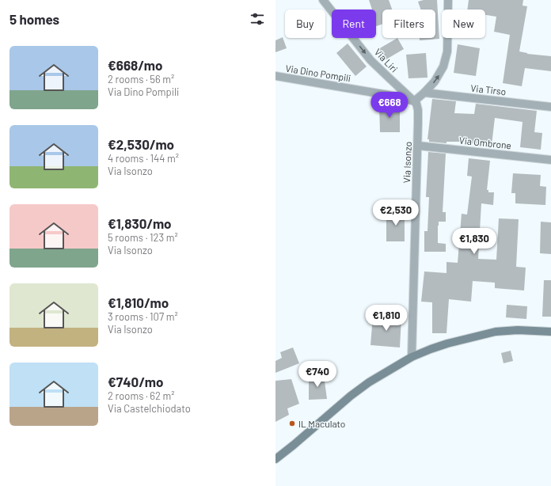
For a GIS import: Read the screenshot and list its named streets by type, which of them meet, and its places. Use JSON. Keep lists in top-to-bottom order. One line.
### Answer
{"streets":{"street":["Via Liri","Via Dino Pompili","Via Tirso","Via Ombrone","Via Isonzo"]},"crossings":[["Via Liri","Via Dino Pompili"],["Via Liri","Via Isonzo"],["Via Dino Pompili","Via Isonzo"],["Via Ombrone","Via Isonzo"]],"one_way":["Via Liri"],"places":["IL Maculato"],"page":{"heading":"5 homes","chip":["Buy","Rent","Filters","New"],"list":[{"name":"€668/mo","note":"2 rooms · 56 m² · Via Dino Pompili"},{"name":"€2,530/mo","note":"4 rooms · 144 m² · Via Isonzo"},{"name":"€1,830/mo","note":"5 rooms · 123 m² · Via Isonzo"},{"name":"€1,810/mo","note":"3 rooms · 107 m² · Via Isonzo"},{"name":"€740/mo","note":"2 rooms · 62 m² · Via Castelchiodato"}],"price":["€668","€2,530","€1,830","€1,810","€740"]}}
